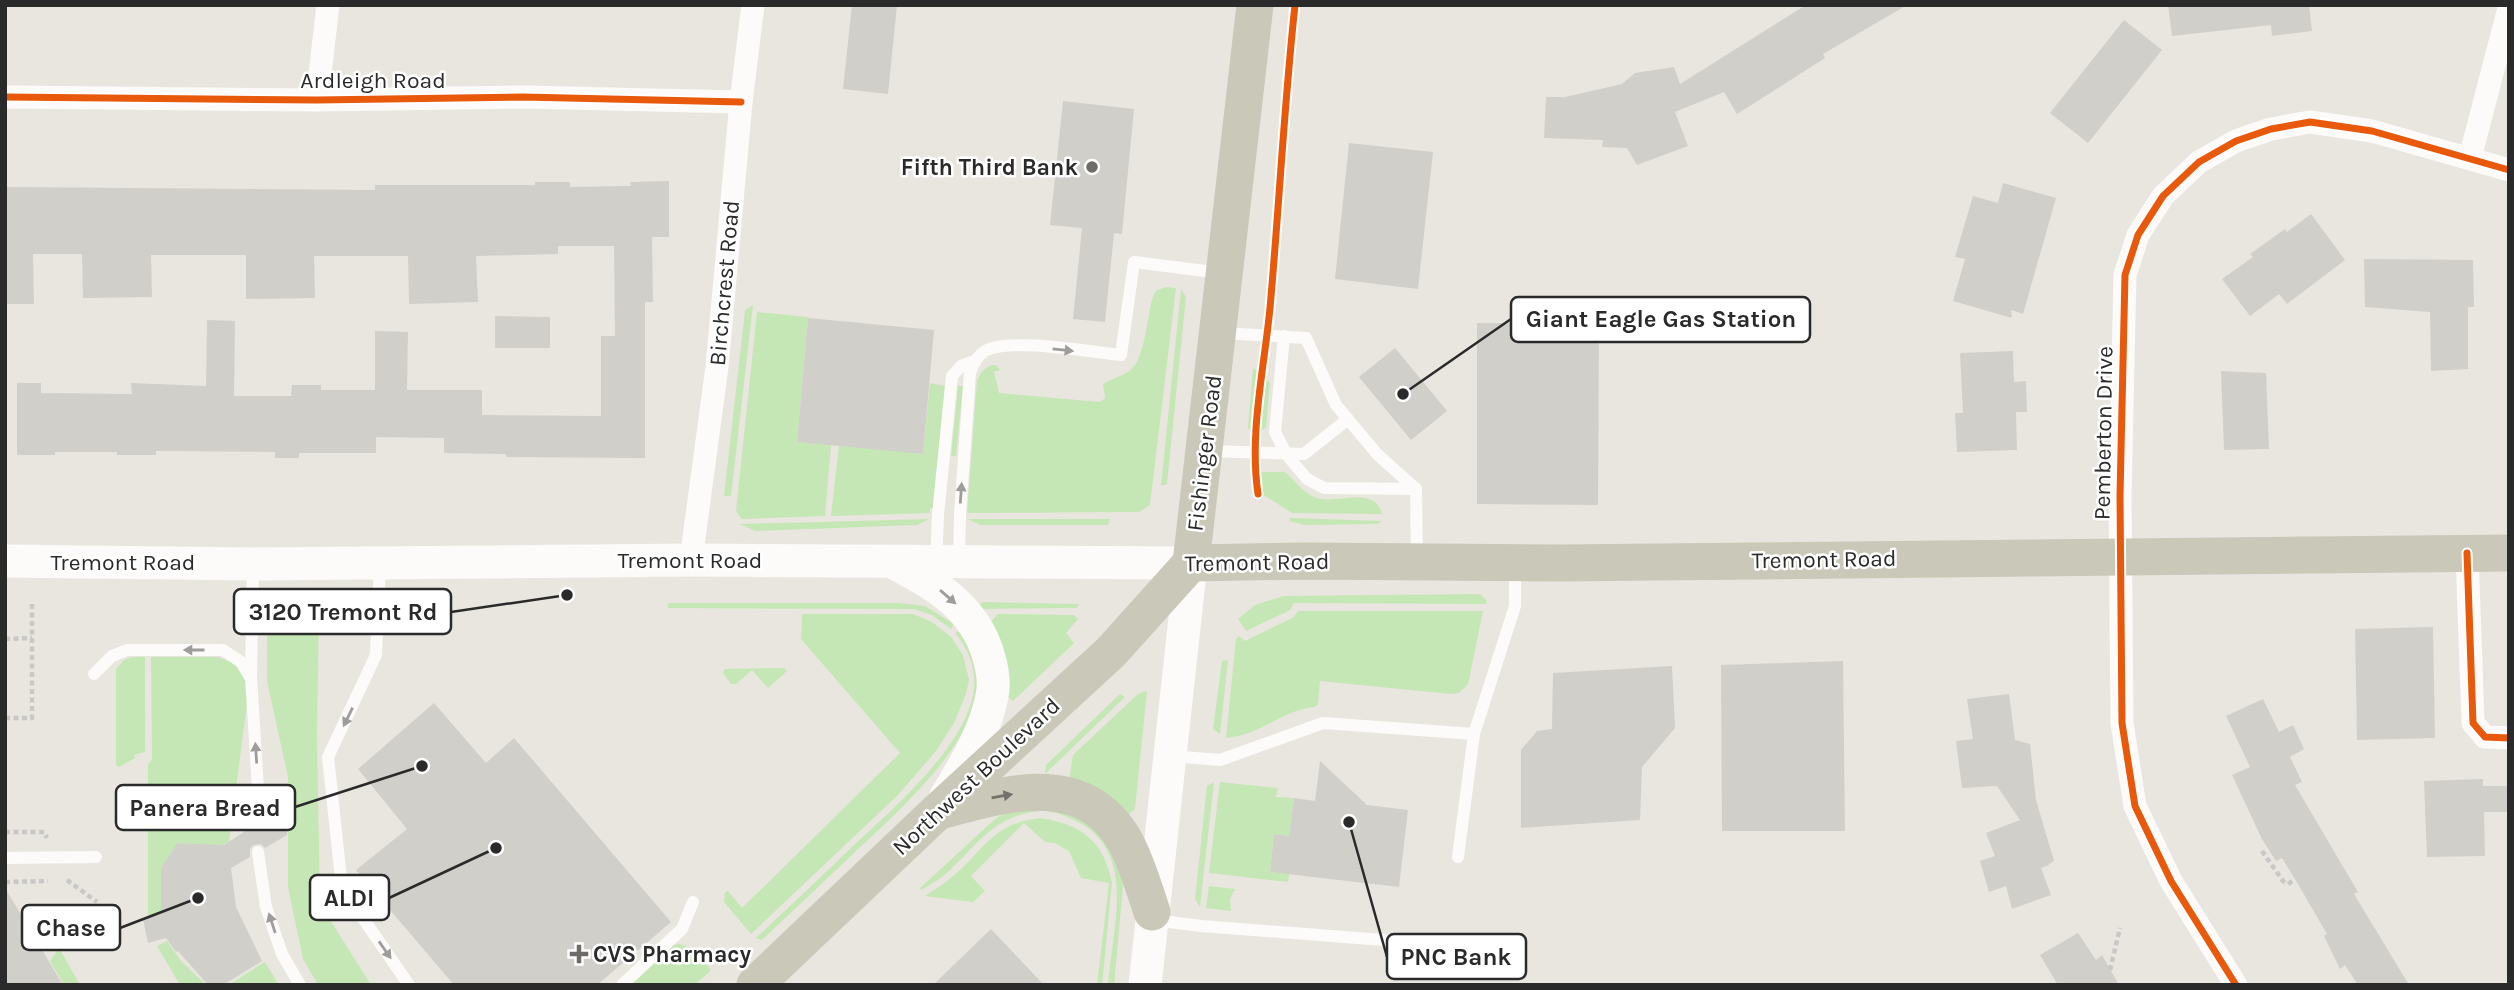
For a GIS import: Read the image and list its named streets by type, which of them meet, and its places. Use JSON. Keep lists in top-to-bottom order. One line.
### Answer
{"streets":{"main road":["Fishinger Road","Tremont Road","Northwest Boulevard"],"street":["Ardleigh Road","Birchcrest Road","Pemberton Drive"]},"crossings":[["Ardleigh Road","Birchcrest Road"],["Birchcrest Road","Tremont Road"],["Pemberton Drive","Tremont Road"],["Fishinger Road","Tremont Road"],["Fishinger Road","Northwest Boulevard"],["Tremont Road","Northwest Boulevard"]],"places":{"other":["Fifth Third Bank","Giant Eagle Gas Station","3120 Tremont Rd","Panera Bread","PNC Bank","ALDI","Chase"],"health":["CVS Pharmacy"]}}
